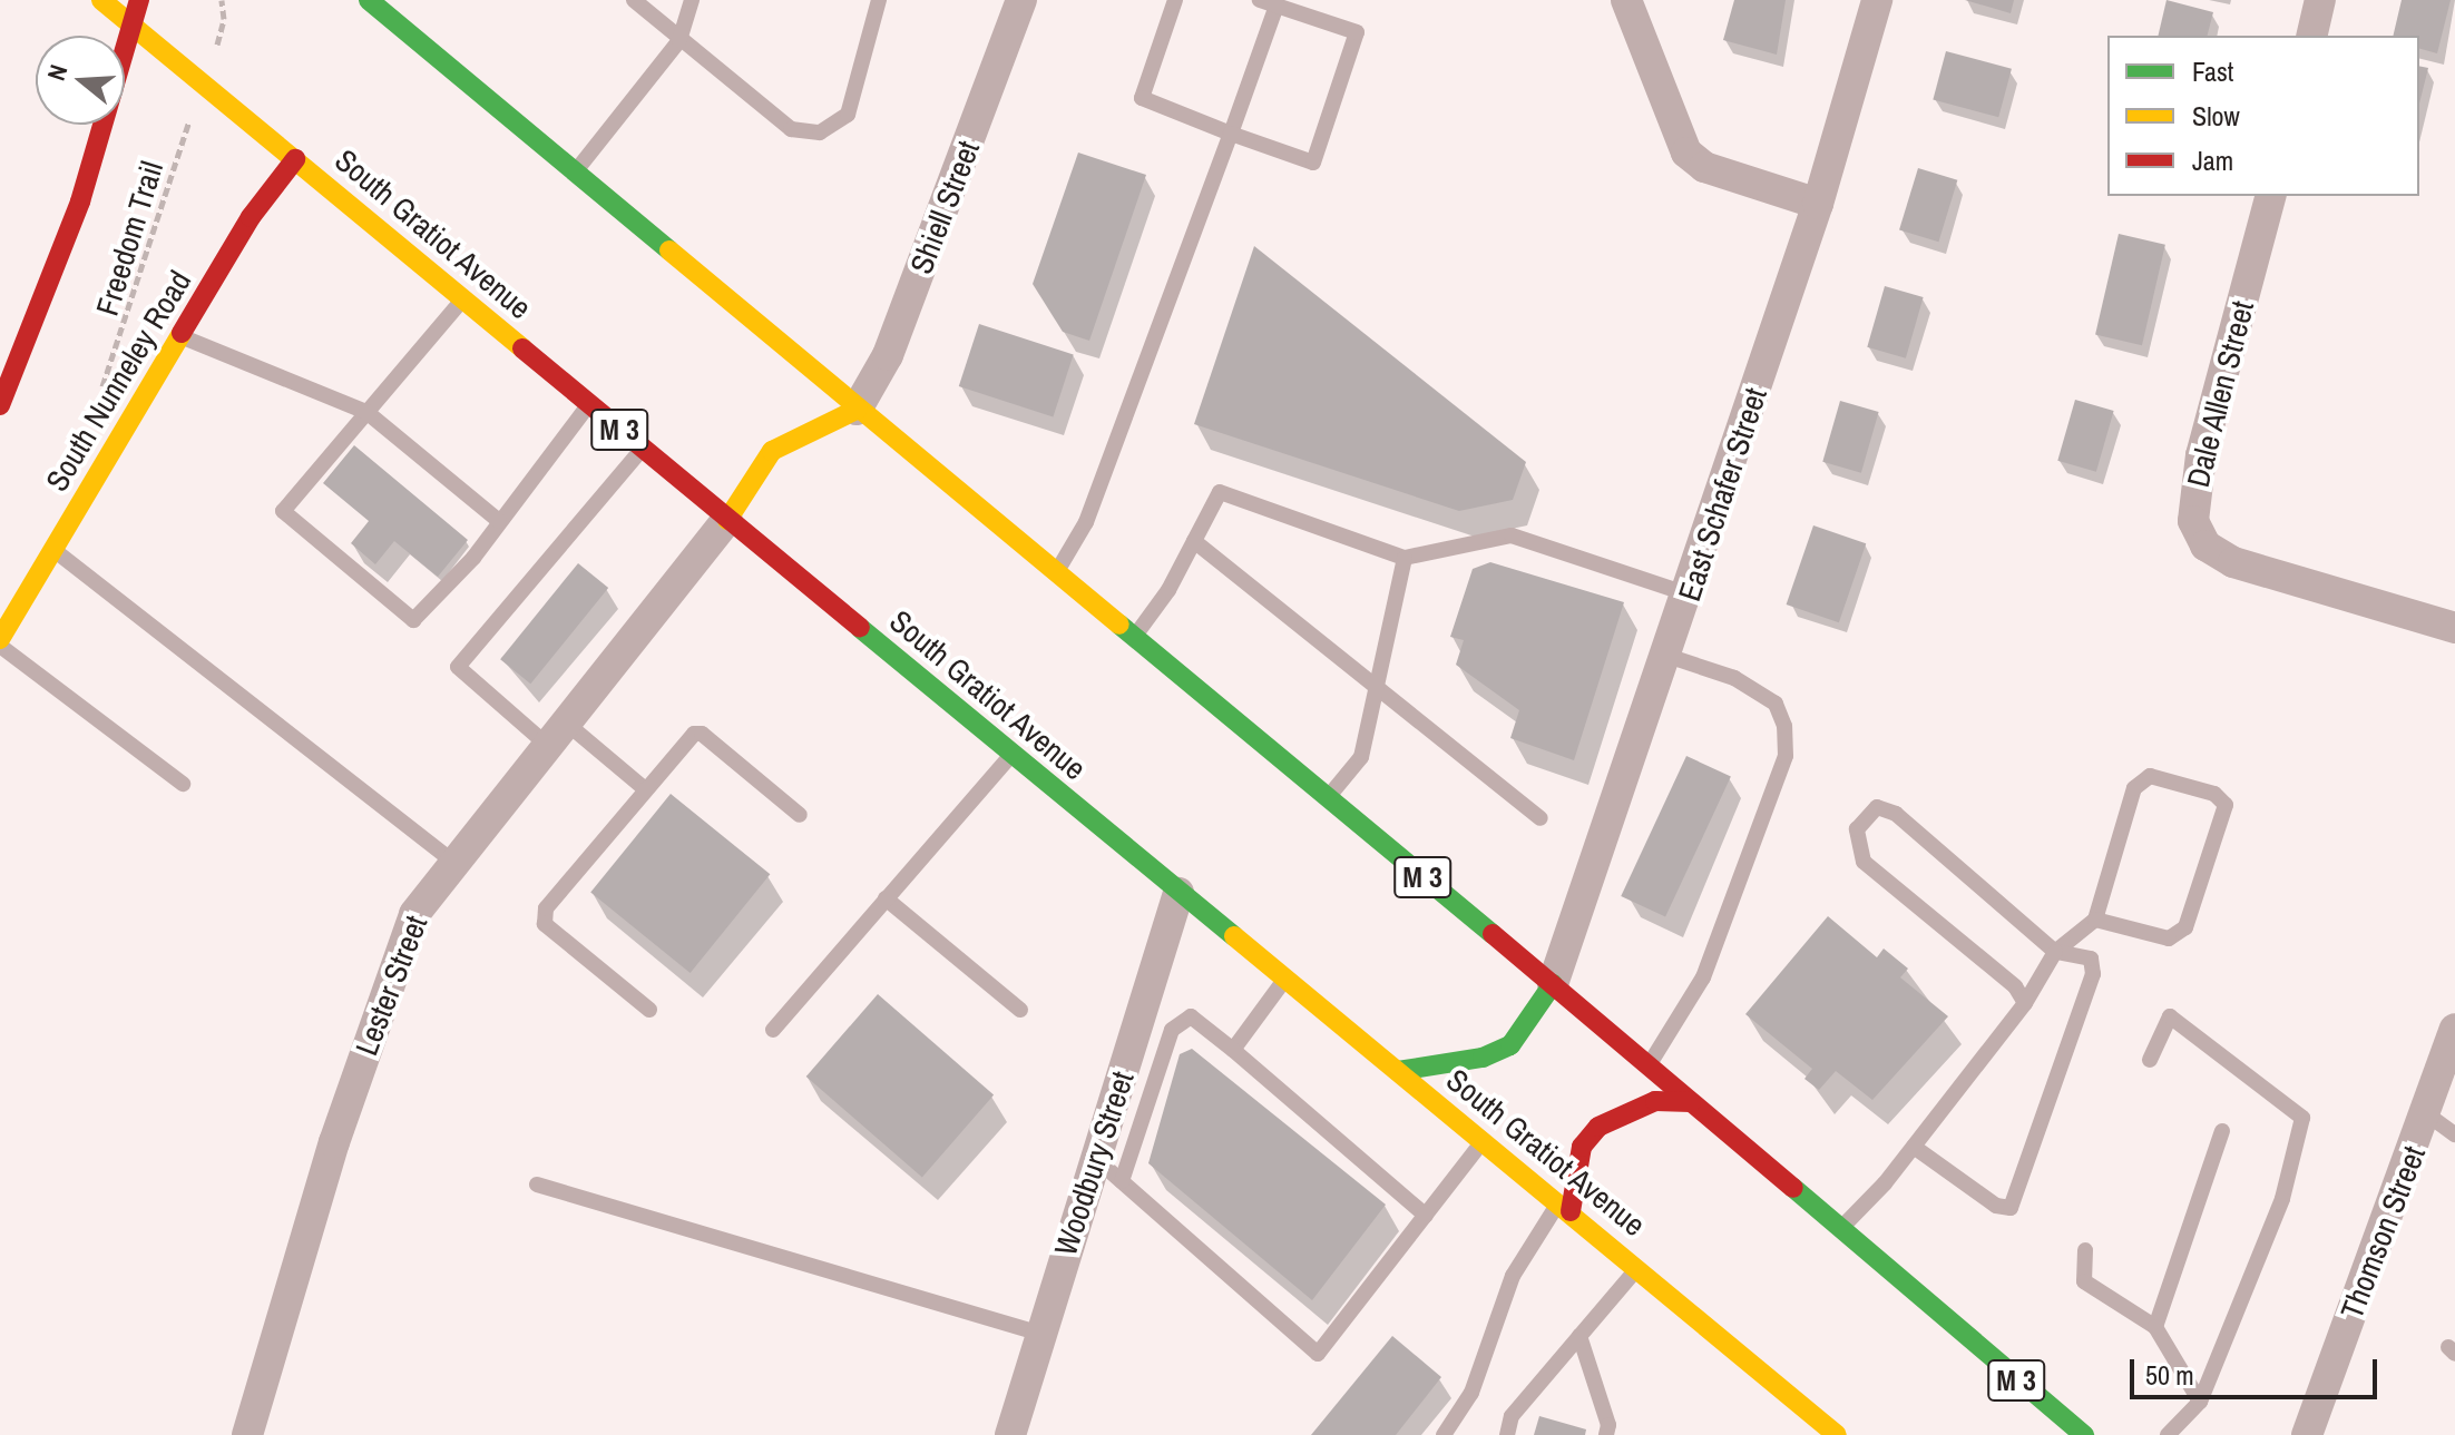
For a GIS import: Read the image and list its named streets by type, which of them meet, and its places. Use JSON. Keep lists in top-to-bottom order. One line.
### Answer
{"streets":{"main road":["South Gratiot Avenue","South Nunneley Road","M 3"],"street":["Shiell Street","Dale Allen Street","East Schafer Street","Lester Street","Woodbury Street","Thomson Street"],"path":["Freedom Trail"]},"crossings":[["Shiell Street","M 3"],["South Gratiot Avenue","South Nunneley Road"],["South Gratiot Avenue","Lester Street"],["South Gratiot Avenue","Woodbury Street"],["M 3","East Schafer Street"]],"legend":["Fast","Slow","Jam"],"scale_bar":"50 m","north":"left"}
